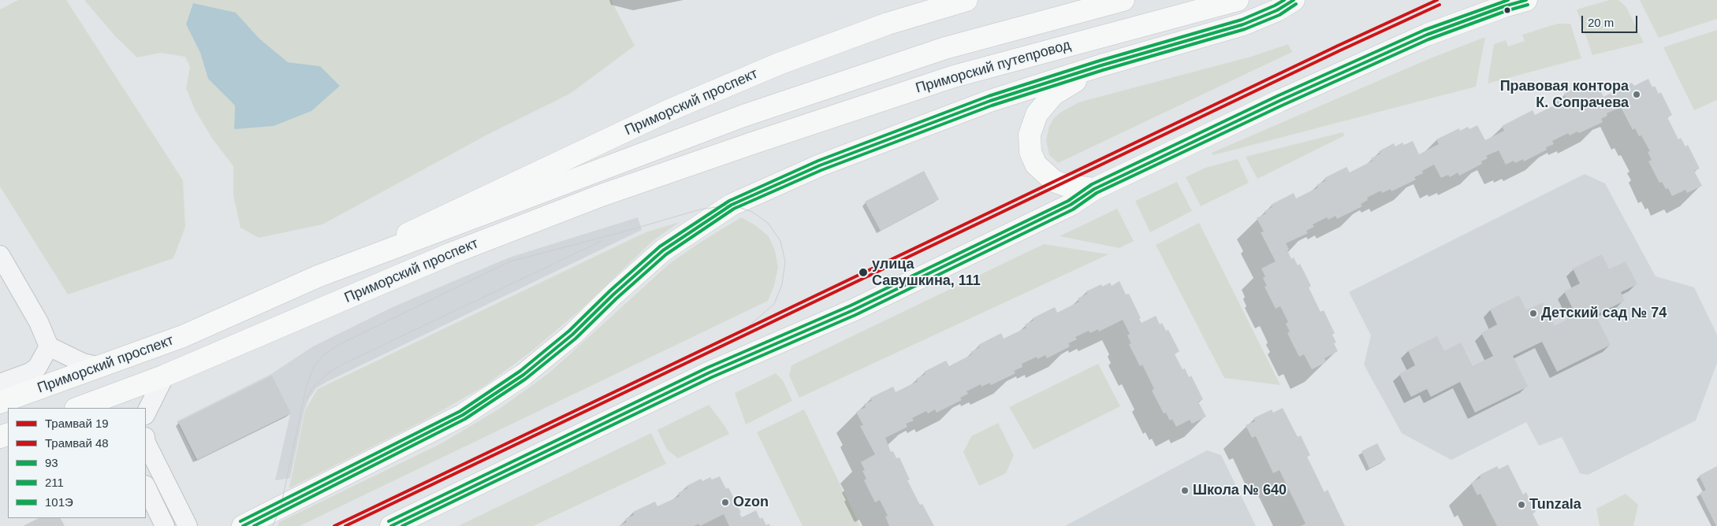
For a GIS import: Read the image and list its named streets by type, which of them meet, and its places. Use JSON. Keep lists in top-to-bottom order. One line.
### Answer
{"streets":{"main road":["Приморский путепровод","Приморский проспект"]},"crossings":[["Приморский путепровод","Приморский проспект"]],"places":["Правовая контора К. Сопрачева","улица Савушкина, 111","Детский сад № 74","Школа № 640","Ozon","Tunzala"],"lines":["tram line 19","transit line 93","transit line 101Э","transit line 211","tram line 48"],"legend":["Трамвай 19","Трамвай 48","93","211","101Э"],"scale_bar":"20 m"}
